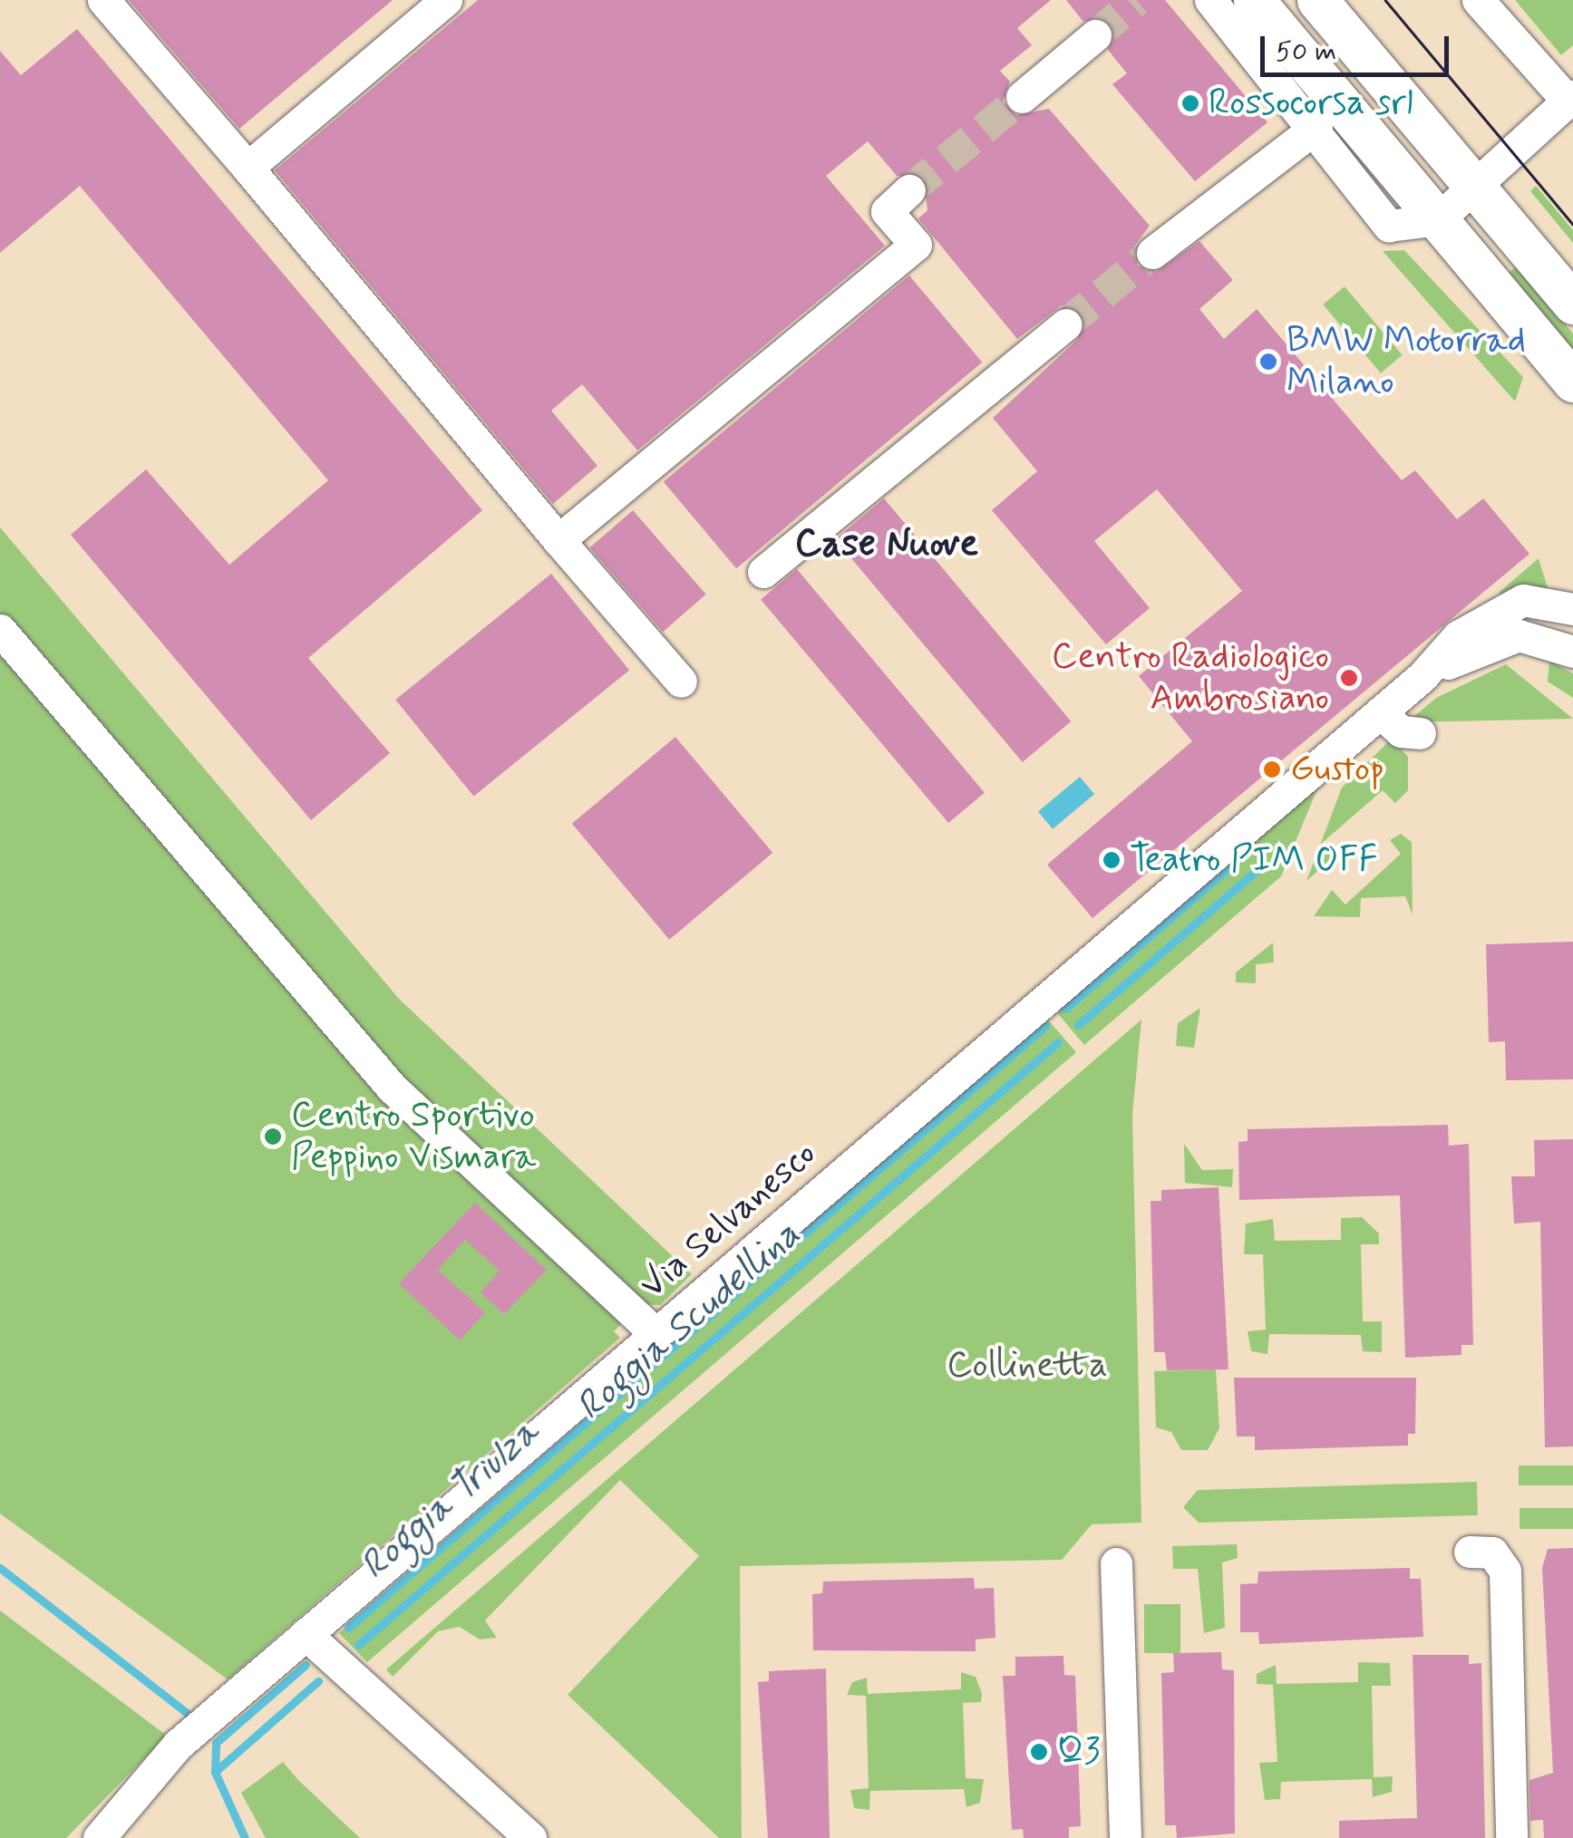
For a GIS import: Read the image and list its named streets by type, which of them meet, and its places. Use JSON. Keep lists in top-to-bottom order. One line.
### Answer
{"streets":{"street":["Via Selvanesco"]},"districts":["Case Nuove"],"water":["Roggia Scudellina","Roggia Triulza"],"parks":["Collinetta"],"places":["Rossocorsa srl","BMW Motorrad Milano","Centro Radiologico Ambrosiano","Gustop","Teatro PIM OFF","Centro Sportivo Peppino Vismara","Q3"],"scale_bar":"50 m"}
